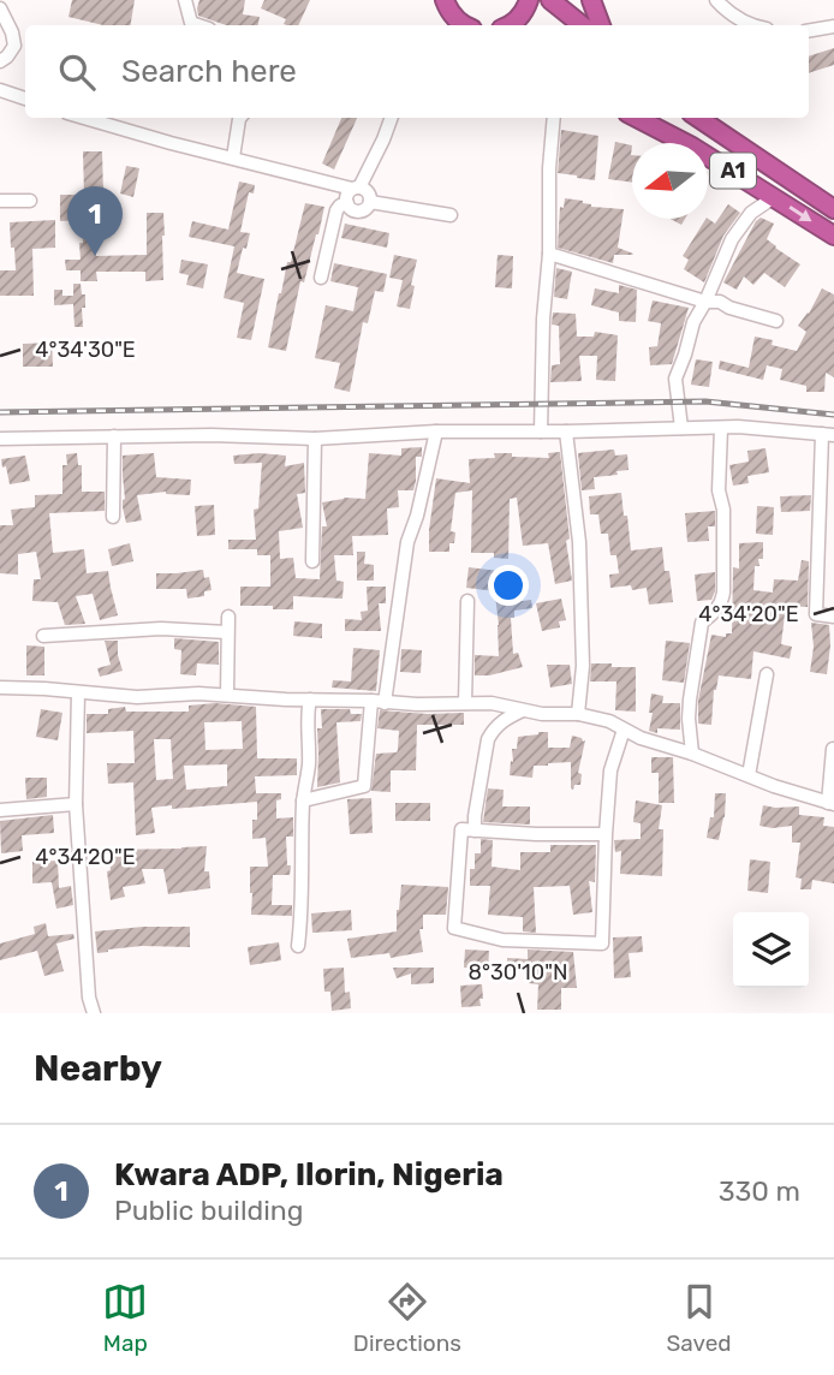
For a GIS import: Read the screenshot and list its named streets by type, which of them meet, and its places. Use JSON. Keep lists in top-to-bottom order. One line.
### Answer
{"streets":{"highway":["A1"]},"north":"left","page":{"search":"Search here","pins":"1","heading":"Nearby","list":[{"mark":"1","name":"Kwara ADP, Ilorin, Nigeria","note":"Public building","value":"330 m"}],"nav":["Map","Directions","Saved"]},"coordinates":["4°34'30\"E","4°34'20\"E","8°30'10\"N"]}
